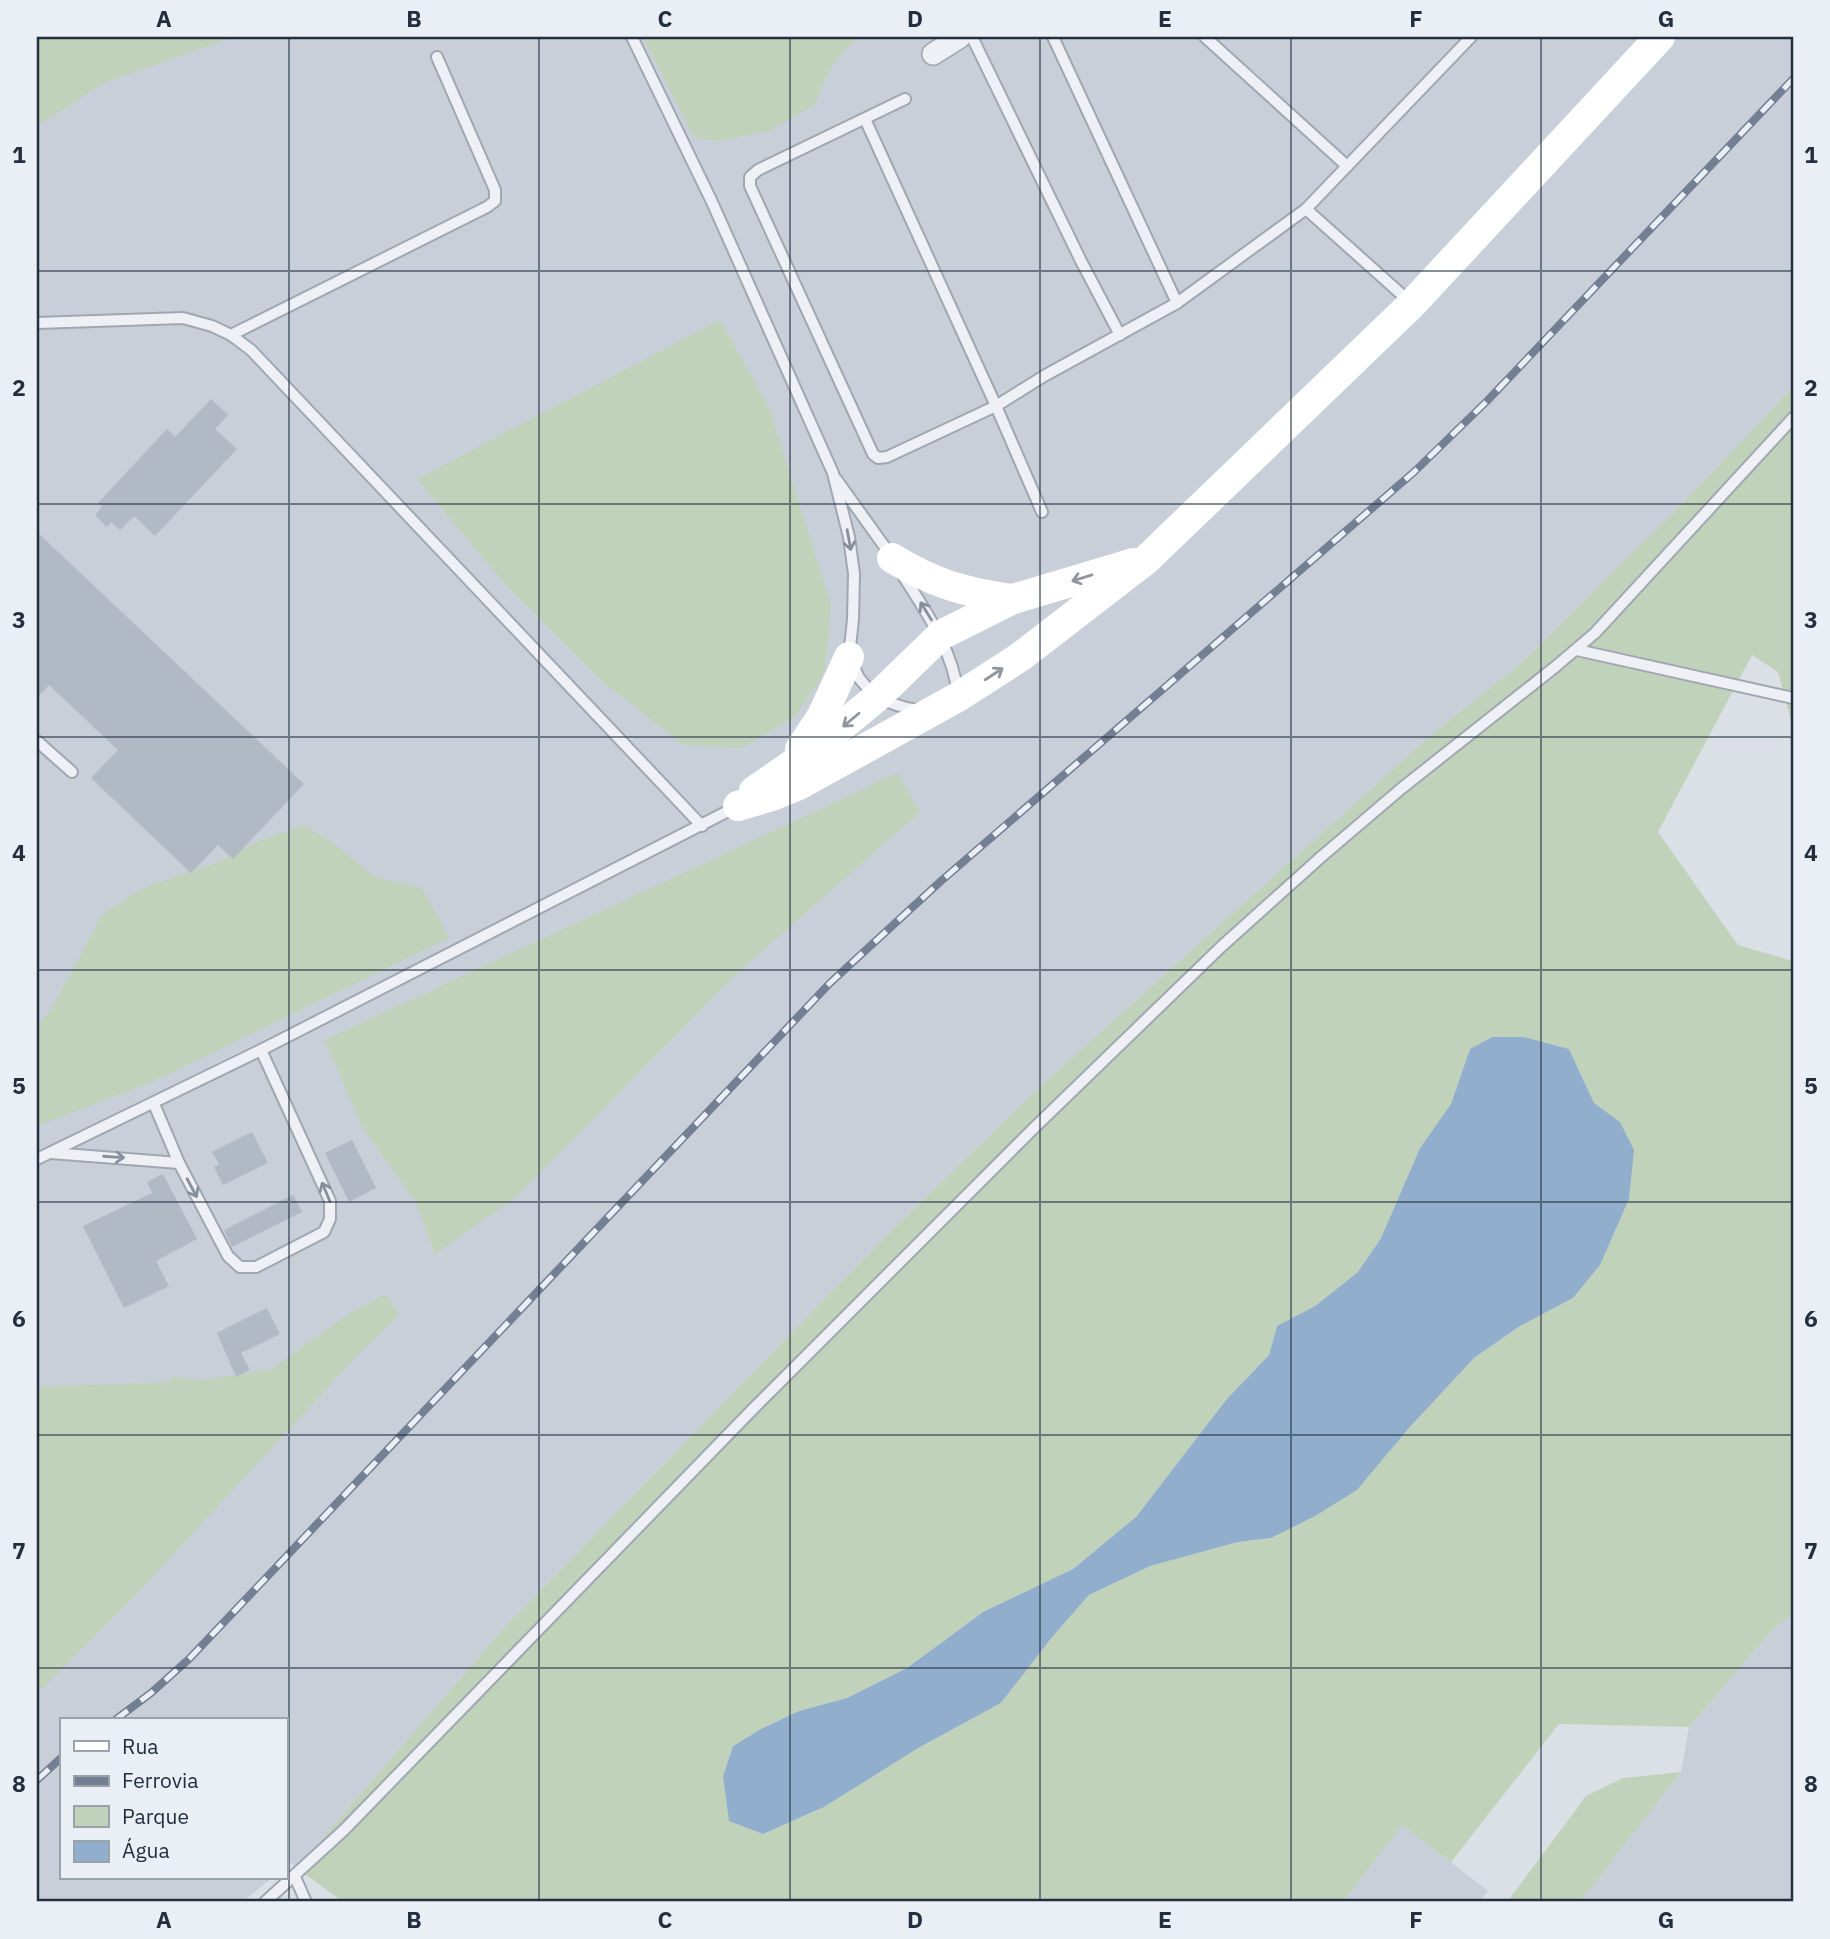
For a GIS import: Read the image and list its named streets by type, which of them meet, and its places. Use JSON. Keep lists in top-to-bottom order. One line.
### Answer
{"legend":["Rua","Ferrovia","Parque","Água"],"grid":{"columns":["A","B","C","D","E","F","G"],"rows":["1","2","3","4","5","6","7","8"]}}
